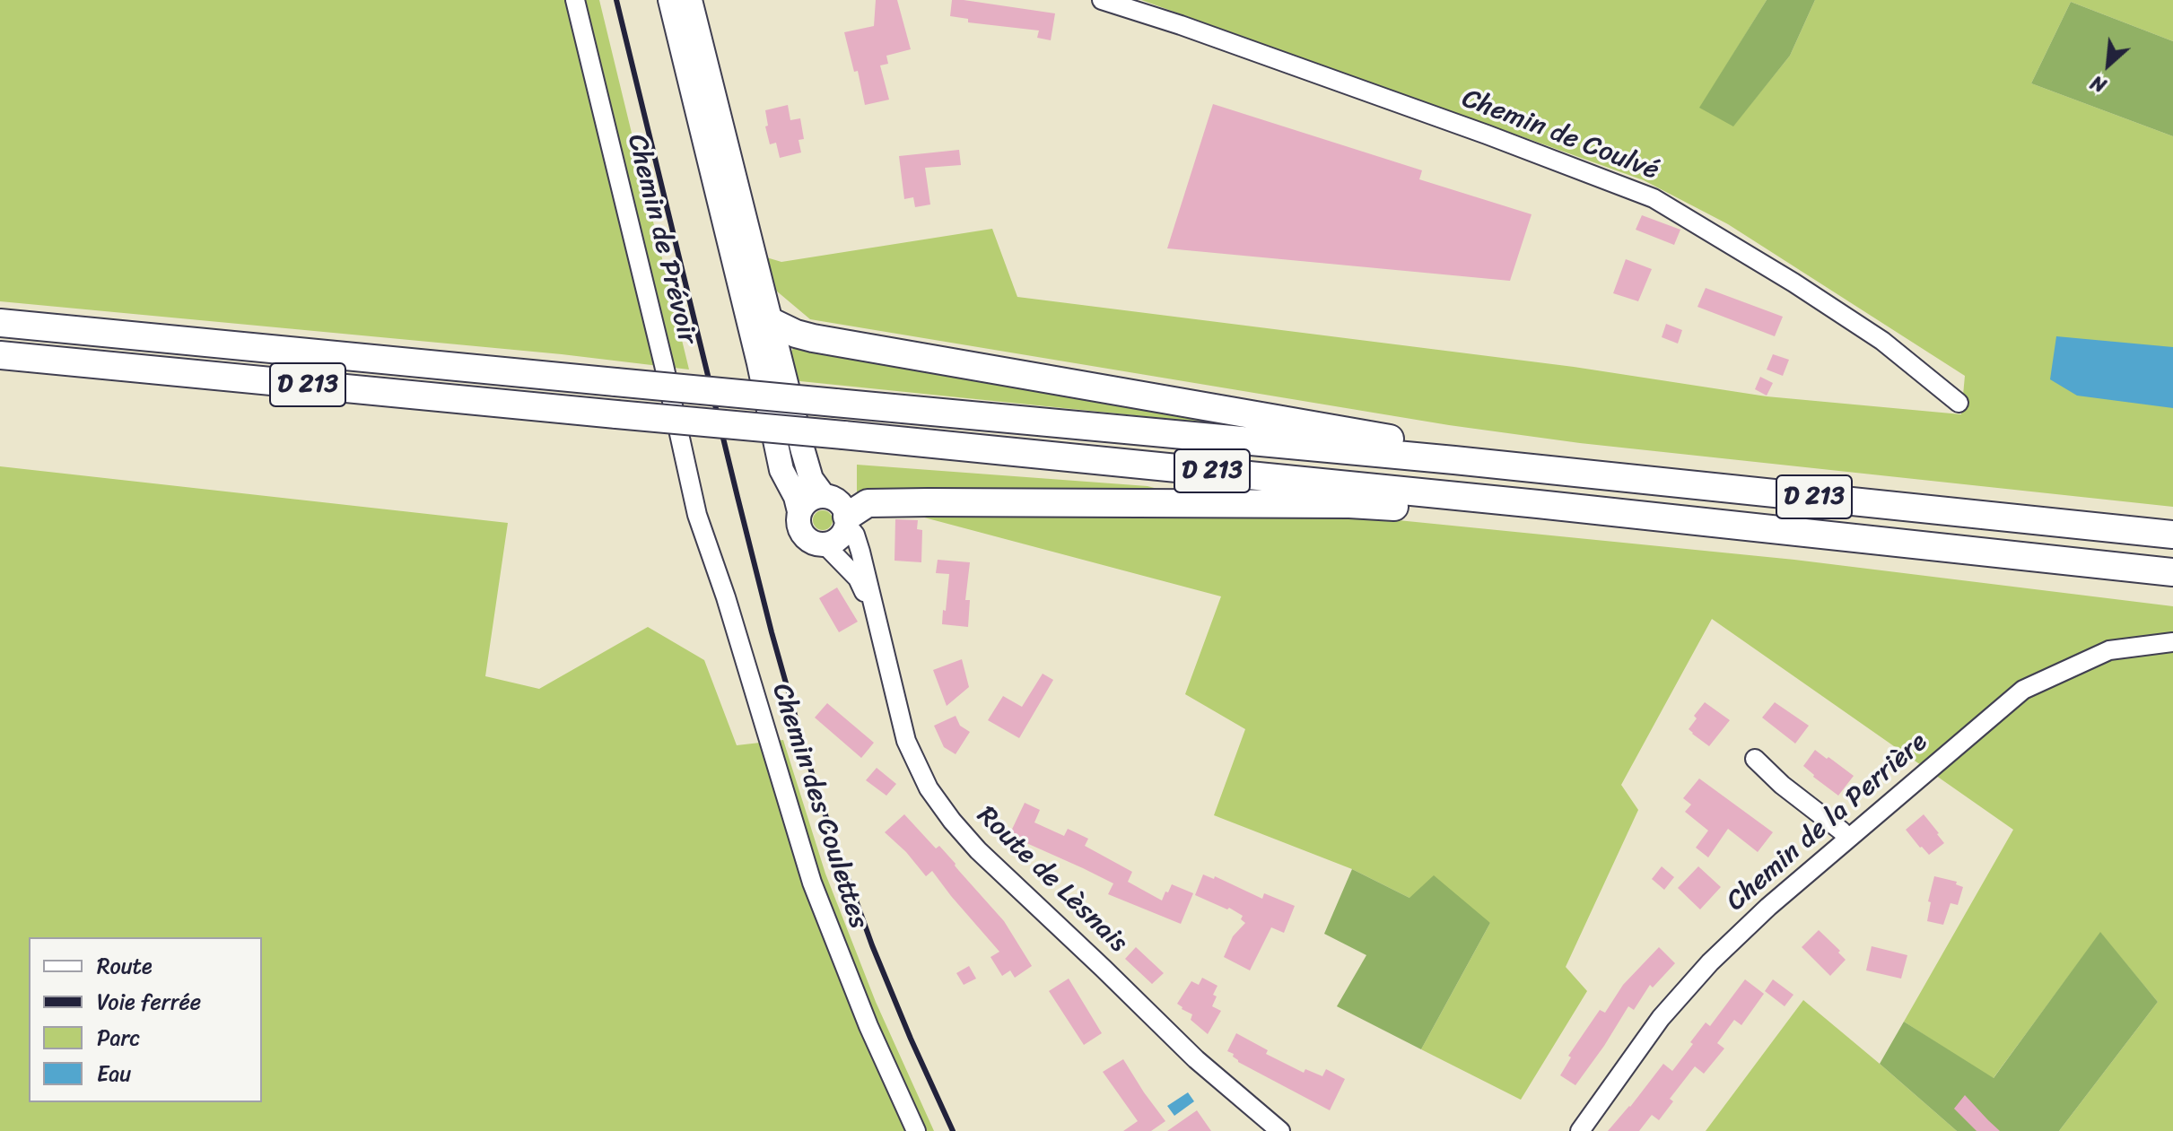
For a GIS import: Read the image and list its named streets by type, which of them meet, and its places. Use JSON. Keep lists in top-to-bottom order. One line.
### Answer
{"streets":{"highway":["D 213"],"street":["Chemin de Coulvé","Chemin de Prévoir","Chemin des Coulettes","Chemin de la Perrière","Route de Lèsnais"]},"crossings":[["Chemin de Prévoir","Chemin des Coulettes"]],"legend":["Route","Voie ferrée","Parc","Eau"],"north":"bottom left"}
